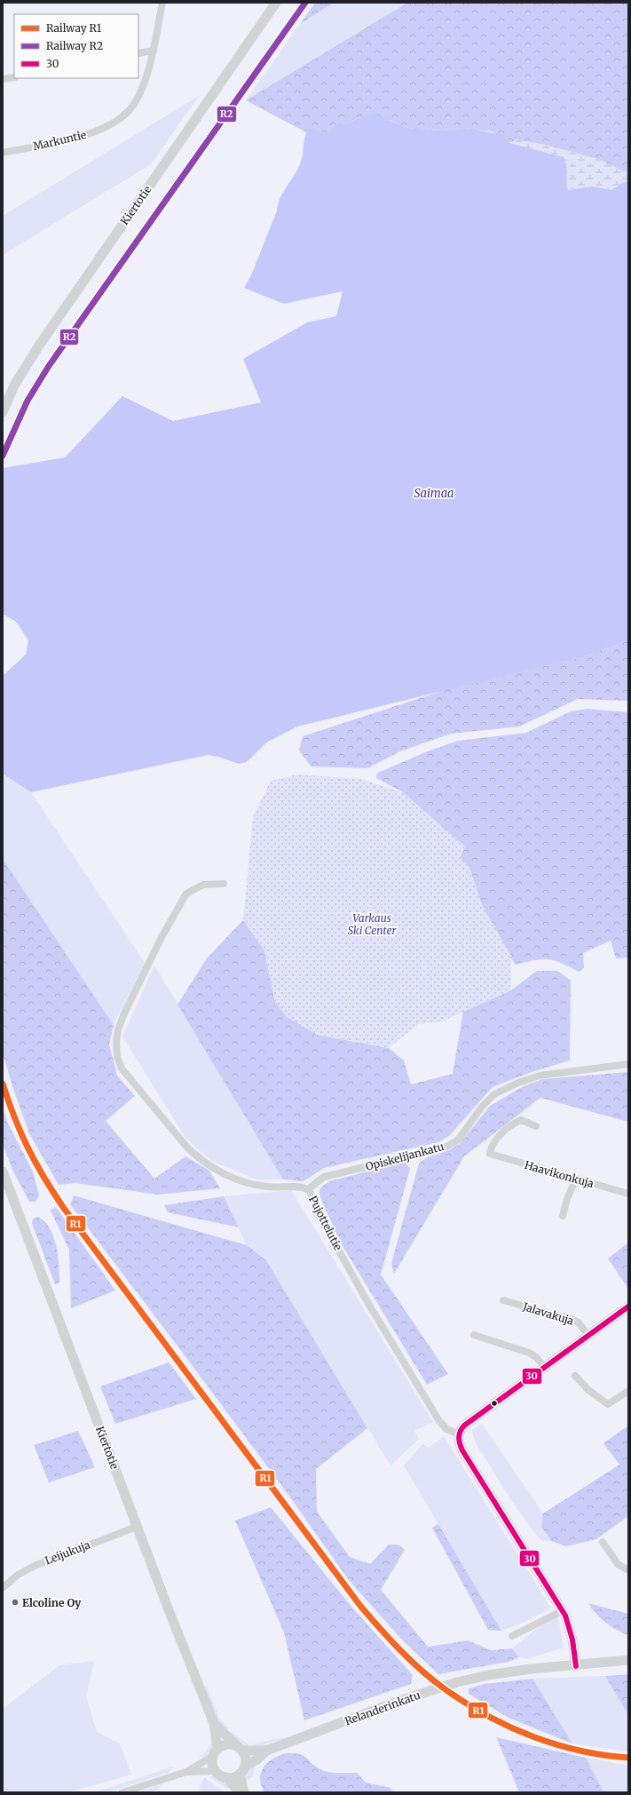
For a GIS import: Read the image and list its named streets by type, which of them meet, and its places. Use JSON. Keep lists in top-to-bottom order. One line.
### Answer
{"streets":{"street":["Markuntie","Kiertotie","Opiskelijankatu","Haavikonkuja","Pujottelutie","Jalavakuja","Leijukuja","Relanderinkatu"]},"crossings":[["Kiertotie","Leijukuja"],["Kiertotie","Relanderinkatu"],["Opiskelijankatu","Pujottelutie"]],"water":["Saimaa"],"parks":["Varkaus Ski Center"],"places":["Elcoline Oy"],"lines":["rail line R2","rail line R1","transit line 30"],"legend":["Railway R1","Railway R2","30"]}
